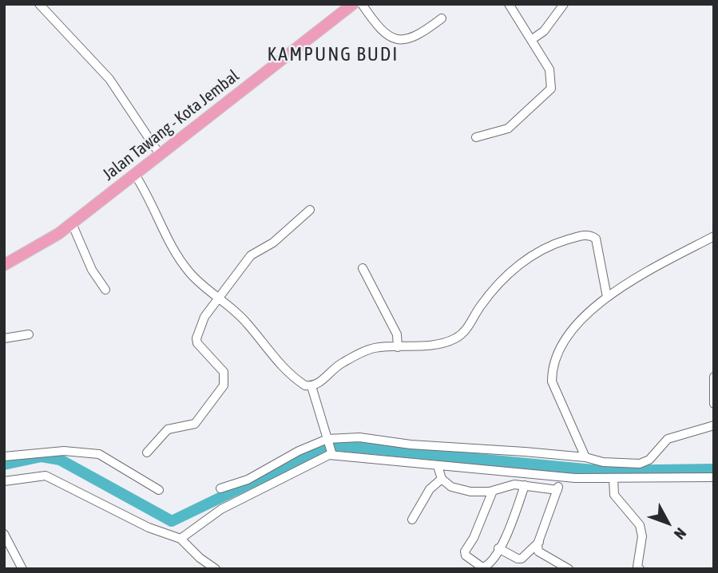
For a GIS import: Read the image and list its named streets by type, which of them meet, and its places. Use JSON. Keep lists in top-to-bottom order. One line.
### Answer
{"streets":{"main road":["Jalan Tawang - Kota Jembal"]},"districts":["KAMPUNG BUDI"],"north":"bottom right"}
